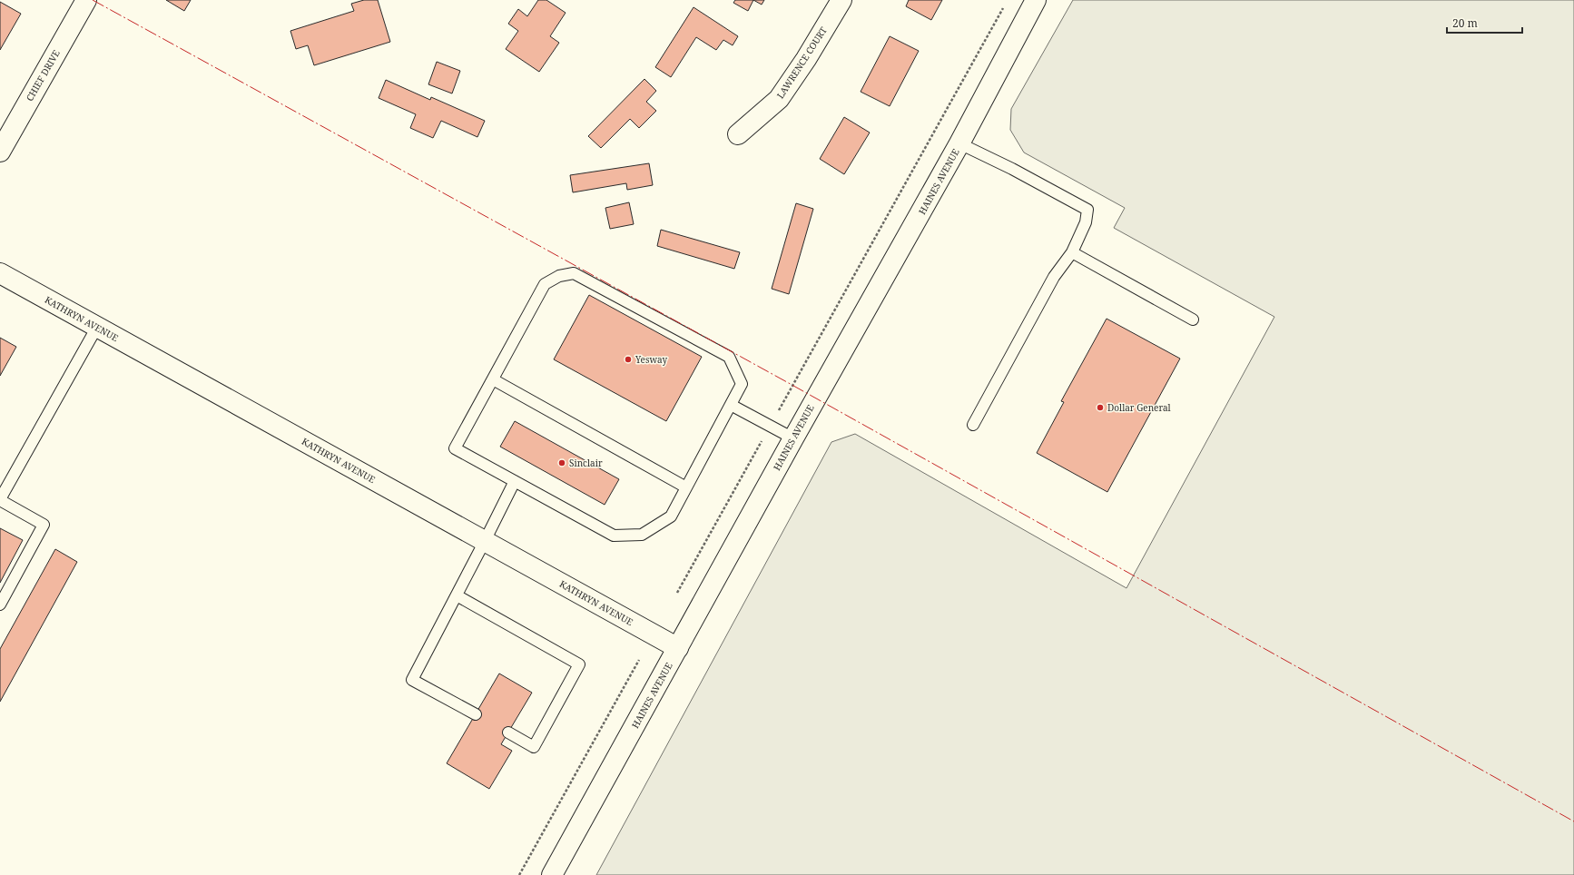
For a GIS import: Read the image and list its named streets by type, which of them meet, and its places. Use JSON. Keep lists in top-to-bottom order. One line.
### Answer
{"streets":{"street":["LAWRENCE COURT","CHIEF DRIVE","HAINES AVENUE","KATHRYN AVENUE"]},"crossings":[["HAINES AVENUE","KATHRYN AVENUE"]],"places":["Yesway","Dollar General","Sinclair"],"scale_bar":"20 m"}
